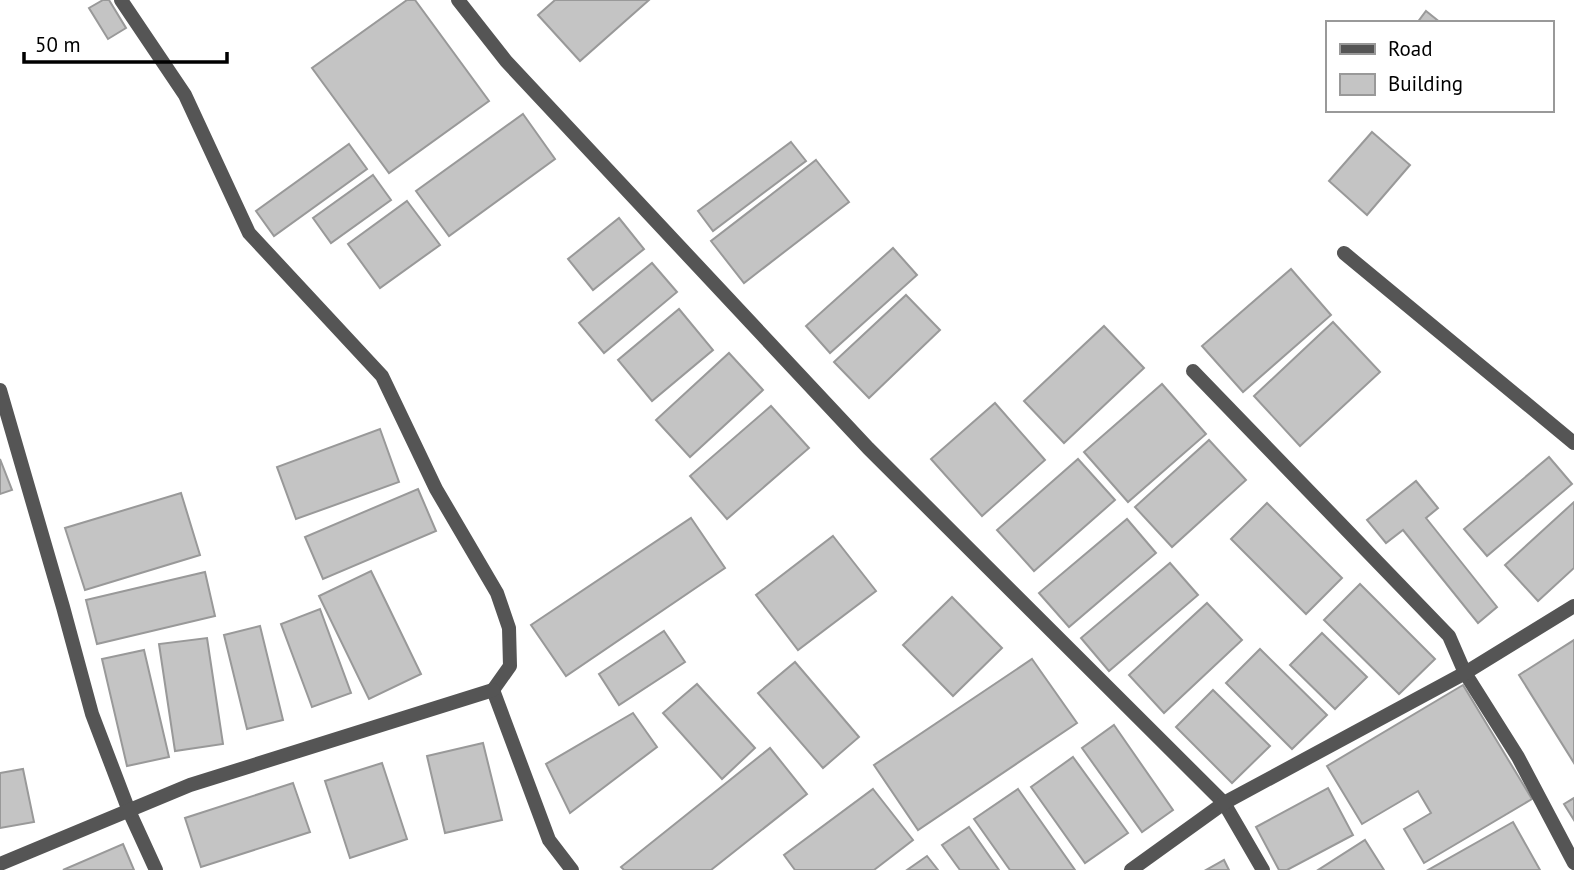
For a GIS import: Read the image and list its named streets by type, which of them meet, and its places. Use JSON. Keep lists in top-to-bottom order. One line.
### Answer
{"legend":["Road","Building"],"scale_bar":"50 m"}
